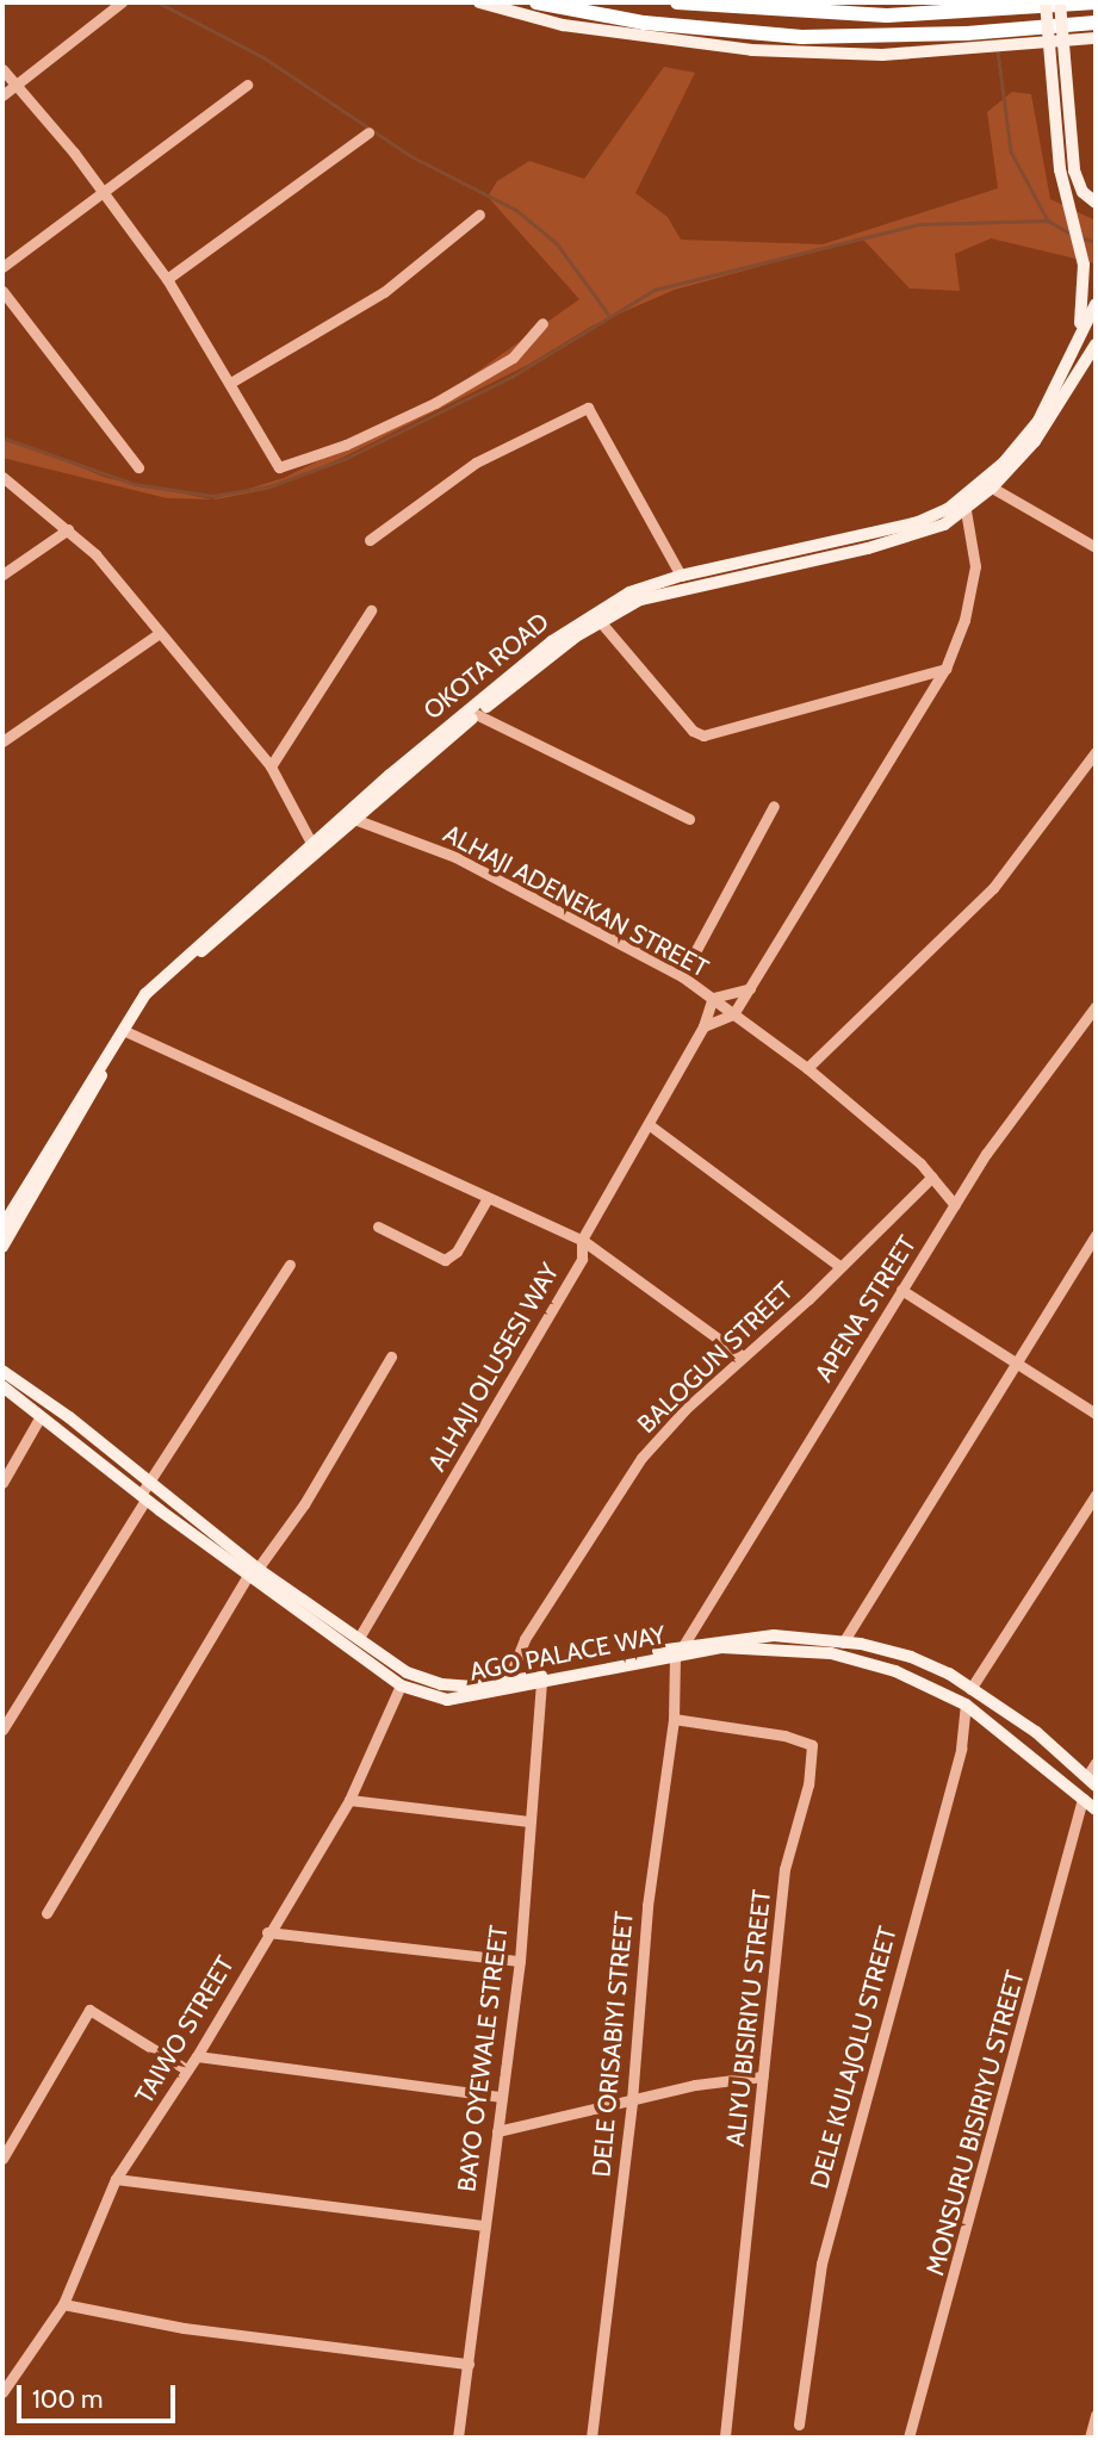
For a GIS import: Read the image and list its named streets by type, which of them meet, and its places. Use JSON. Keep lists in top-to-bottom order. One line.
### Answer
{"streets":{"main road":["OKOTA ROAD","AGO PALACE WAY"],"street":["ALHAJI ADENEKAN STREET","APENA STREET","BALOGUN STREET","ALHAJI OLUSESI WAY","ALIYU BISIRIYU STREET","TAIWO STREET","DELE ORISABIYI STREET","DELE KULAJOLU STREET","BAYO OYEWALE STREET","MONSURU BISIRIYU STREET"]},"crossings":[["OKOTA ROAD","ALHAJI ADENEKAN STREET"],["ALHAJI ADENEKAN STREET","APENA STREET"],["ALHAJI ADENEKAN STREET","BALOGUN STREET"],["ALHAJI ADENEKAN STREET","ALHAJI OLUSESI WAY"],["APENA STREET","AGO PALACE WAY"],["APENA STREET","DELE ORISABIYI STREET"],["BALOGUN STREET","AGO PALACE WAY"],["ALHAJI OLUSESI WAY","AGO PALACE WAY"],["AGO PALACE WAY","TAIWO STREET"],["AGO PALACE WAY","DELE ORISABIYI STREET"],["AGO PALACE WAY","DELE KULAJOLU STREET"],["AGO PALACE WAY","BAYO OYEWALE STREET"],["AGO PALACE WAY","MONSURU BISIRIYU STREET"],["ALIYU BISIRIYU STREET","DELE ORISABIYI STREET"]],"scale_bar":"100 m"}
